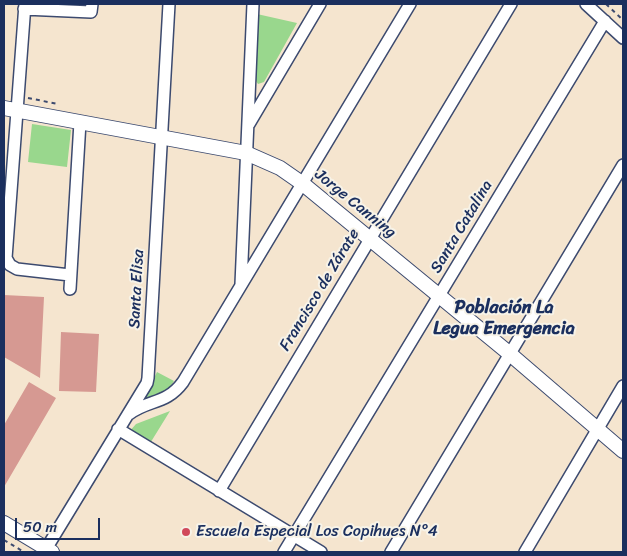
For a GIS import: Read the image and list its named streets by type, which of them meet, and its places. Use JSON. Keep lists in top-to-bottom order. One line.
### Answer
{"streets":{"street":["Jorge Canning","Santa Catalina","Santa Elisa","Francisco de Zárate"]},"crossings":[["Jorge Canning","Santa Catalina"],["Jorge Canning","Santa Elisa"],["Jorge Canning","Francisco de Zárate"]],"districts":["Población La Legua Emergencia"],"places":["Escuela Especial Los Copihues N°4"],"scale_bar":"50 m"}
